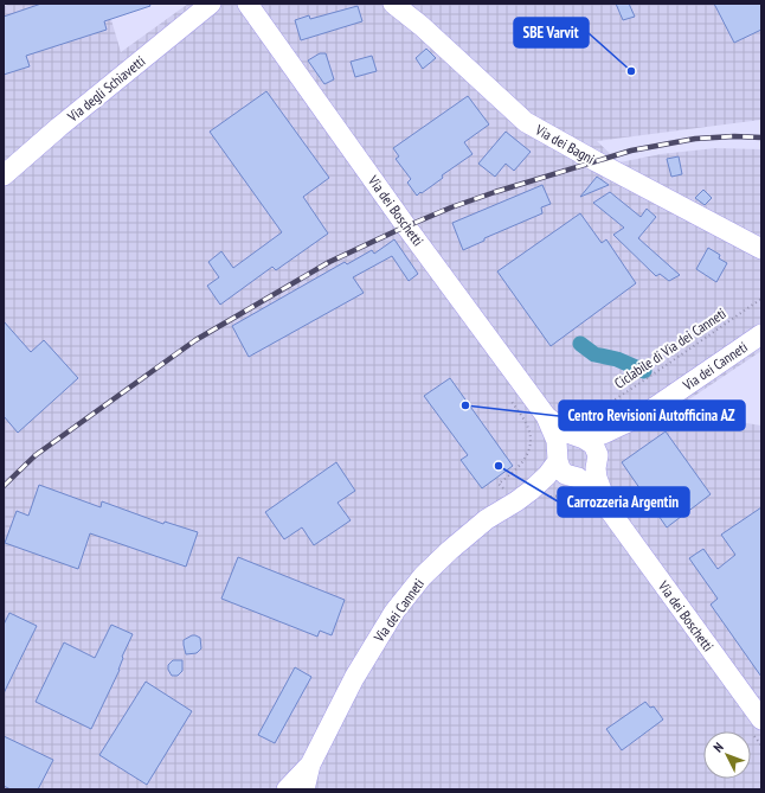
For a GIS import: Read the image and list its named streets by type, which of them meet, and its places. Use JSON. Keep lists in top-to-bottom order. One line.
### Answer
{"streets":{"street":["Via degli Schiavetti","Via dei Bagni","Via dei Boschetti","Via dei Canneti"],"path":["Ciclabile di Via dei Canneti"]},"crossings":[["Via dei Boschetti","Via dei Canneti"]],"places":["SBE Varvit","Centro Revisioni Autofficina AZ","Carrozzeria Argentin"],"north":"top left"}
